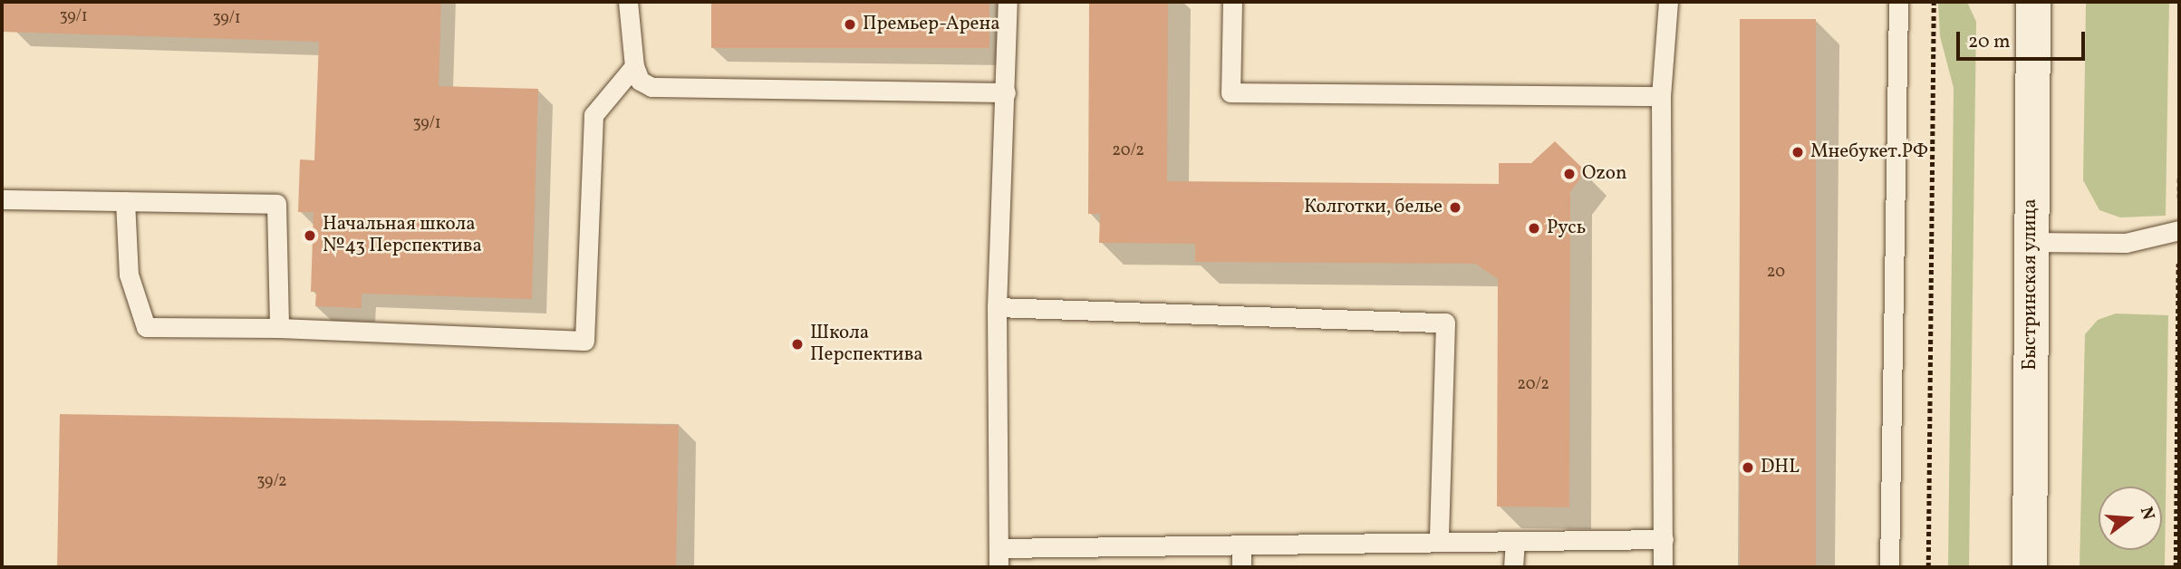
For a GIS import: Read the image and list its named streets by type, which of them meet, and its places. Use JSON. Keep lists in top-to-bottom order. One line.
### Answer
{"streets":{"main road":["Быстринская улица"]},"places":["Премьер-Арена","Мнебукет.РФ","Ozon","Колготки, белье","Русь","Начальная школа №43 Перспектива","Школа Перспектива","DHL"],"house_numbers":["39/1","39/1","39/1","20/2","20","20/2","39/2"],"scale_bar":"20 m","north":"right"}
